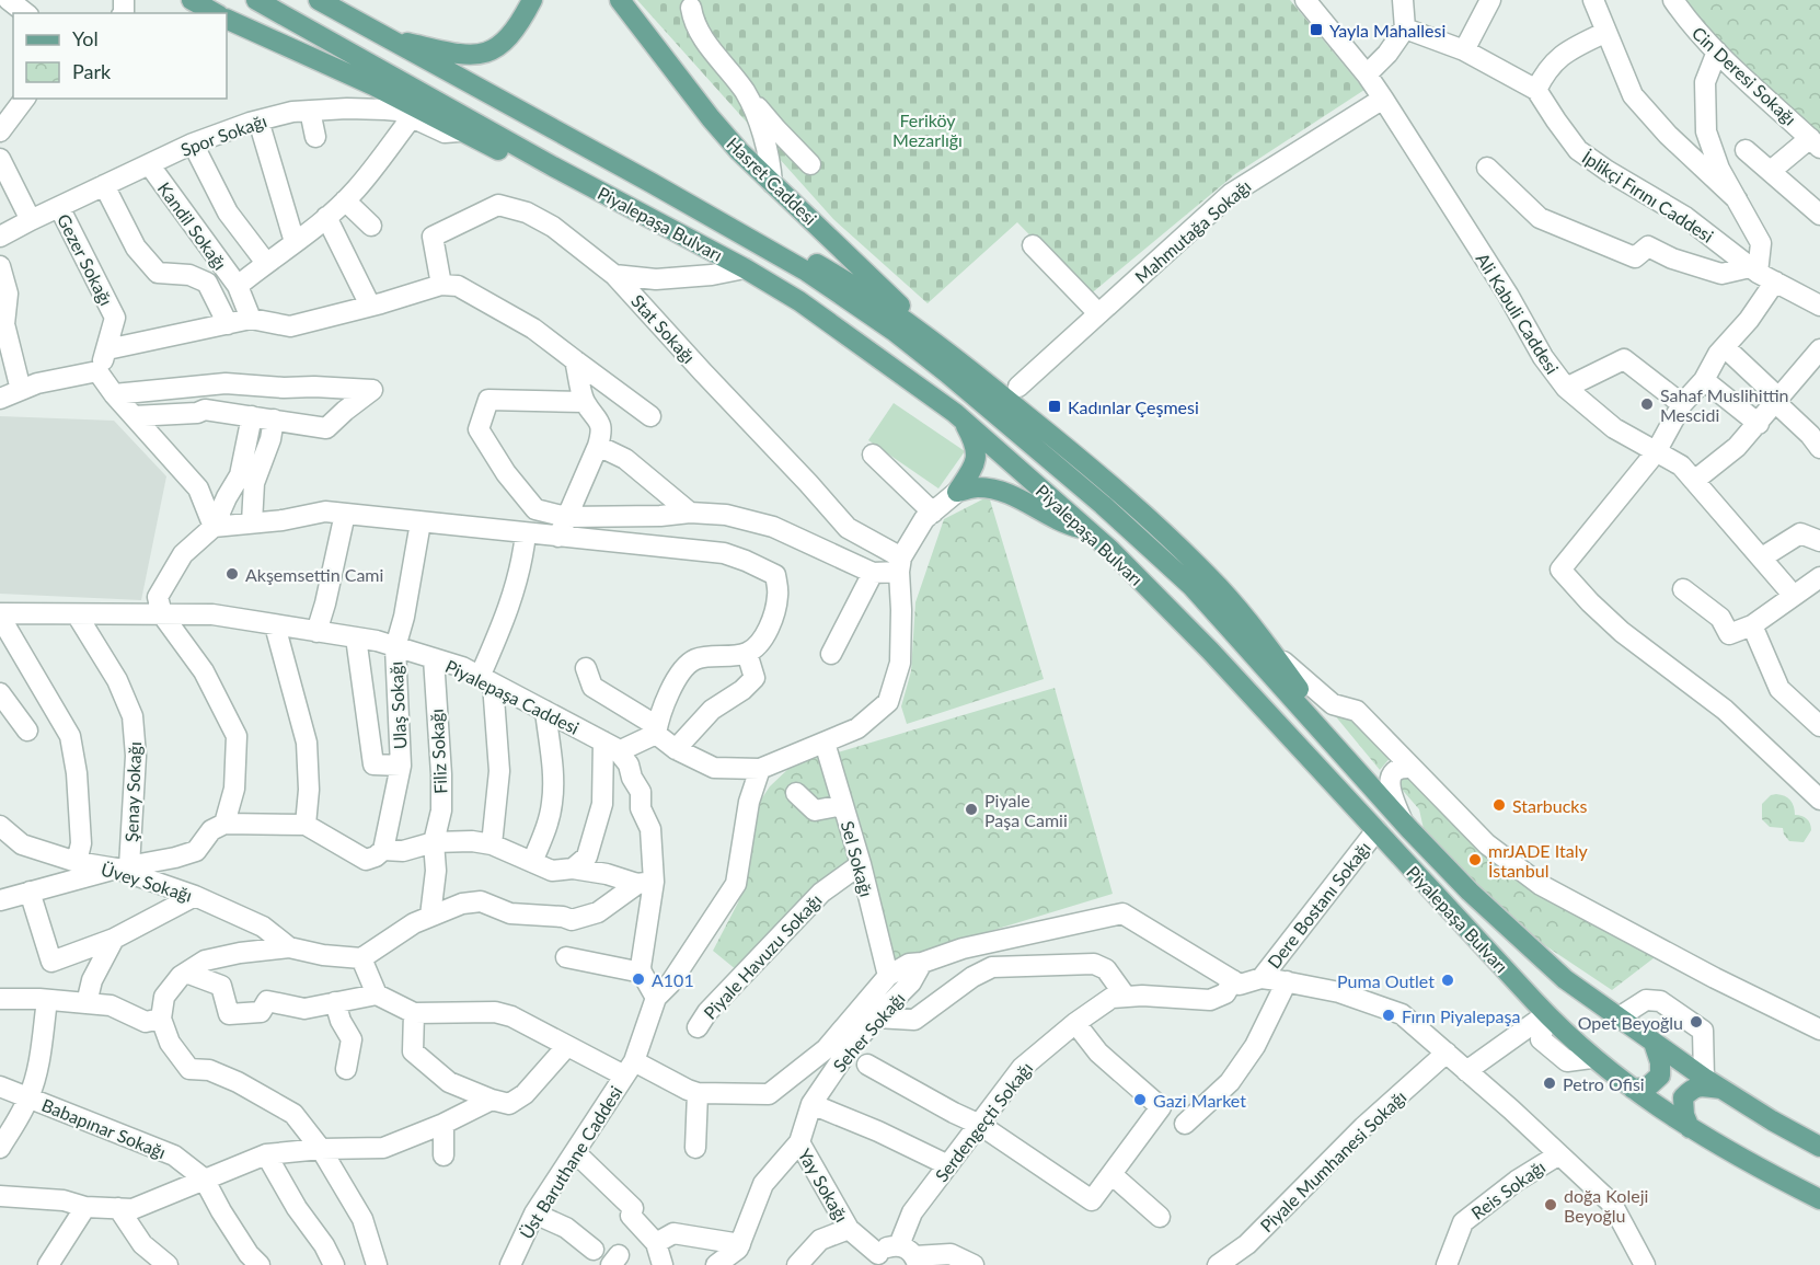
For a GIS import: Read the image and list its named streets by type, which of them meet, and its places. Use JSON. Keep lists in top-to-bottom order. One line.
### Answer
{"streets":{"main road":["Hasret Caddesi","Piyalepaşa Bulvarı"],"street":["Cin Deresi Sokağı","Spor Sokağı","İplikçi Fırını Caddesi","Kandil Sokağı","Mahmutağa Sokağı","Gezer Sokağı","Ali Kabuli Caddesi","Stat Sokağı","Piyalepaşa Caddesi","Ulaş Sokağı","Filiz Sokağı","Şenay Sokağı","Sel Sokağı","Üvey Sokağı","Dere Bostanı Sokağı","Piyale Havuzu Sokağı","Seher Sokağı","Serdengeçti Sokağı","Babapınar Sokağı","Piyale Mumhanesi Sokağı","Üst Baruthane Caddesi","Yay Sokağı","Reis Sokağı"]},"crossings":[["Spor Sokağı","Kandil Sokağı"],["Spor Sokağı","Gezer Sokağı"],["Piyalepaşa Bulvarı","Dere Bostanı Sokağı"],["Mahmutağa Sokağı","Ali Kabuli Caddesi"],["Piyalepaşa Caddesi","Ulaş Sokağı"],["Piyalepaşa Caddesi","Filiz Sokağı"],["Piyalepaşa Caddesi","Şenay Sokağı"],["Şenay Sokağı","Üvey Sokağı"],["Sel Sokağı","Piyale Havuzu Sokağı"],["Seher Sokağı","Yay Sokağı"]],"parks":["Feriköy Mezarlığı"],"places":{"transit":["Yayla Mahallesi","Kadınlar Çeşmesi"],"other":["Sahaf Muslihittin Mescidi","Akşemsettin Cami","Starbucks","Piyale Paşa Camii","mrJADE Italy İstanbul","A101","Puma Outlet","Fırın Piyalepaşa","Opet Beyoğlu","Petro Ofisi","Gazi Market","doğa Koleji Beyoğlu"]},"legend":["Yol","Park"]}
